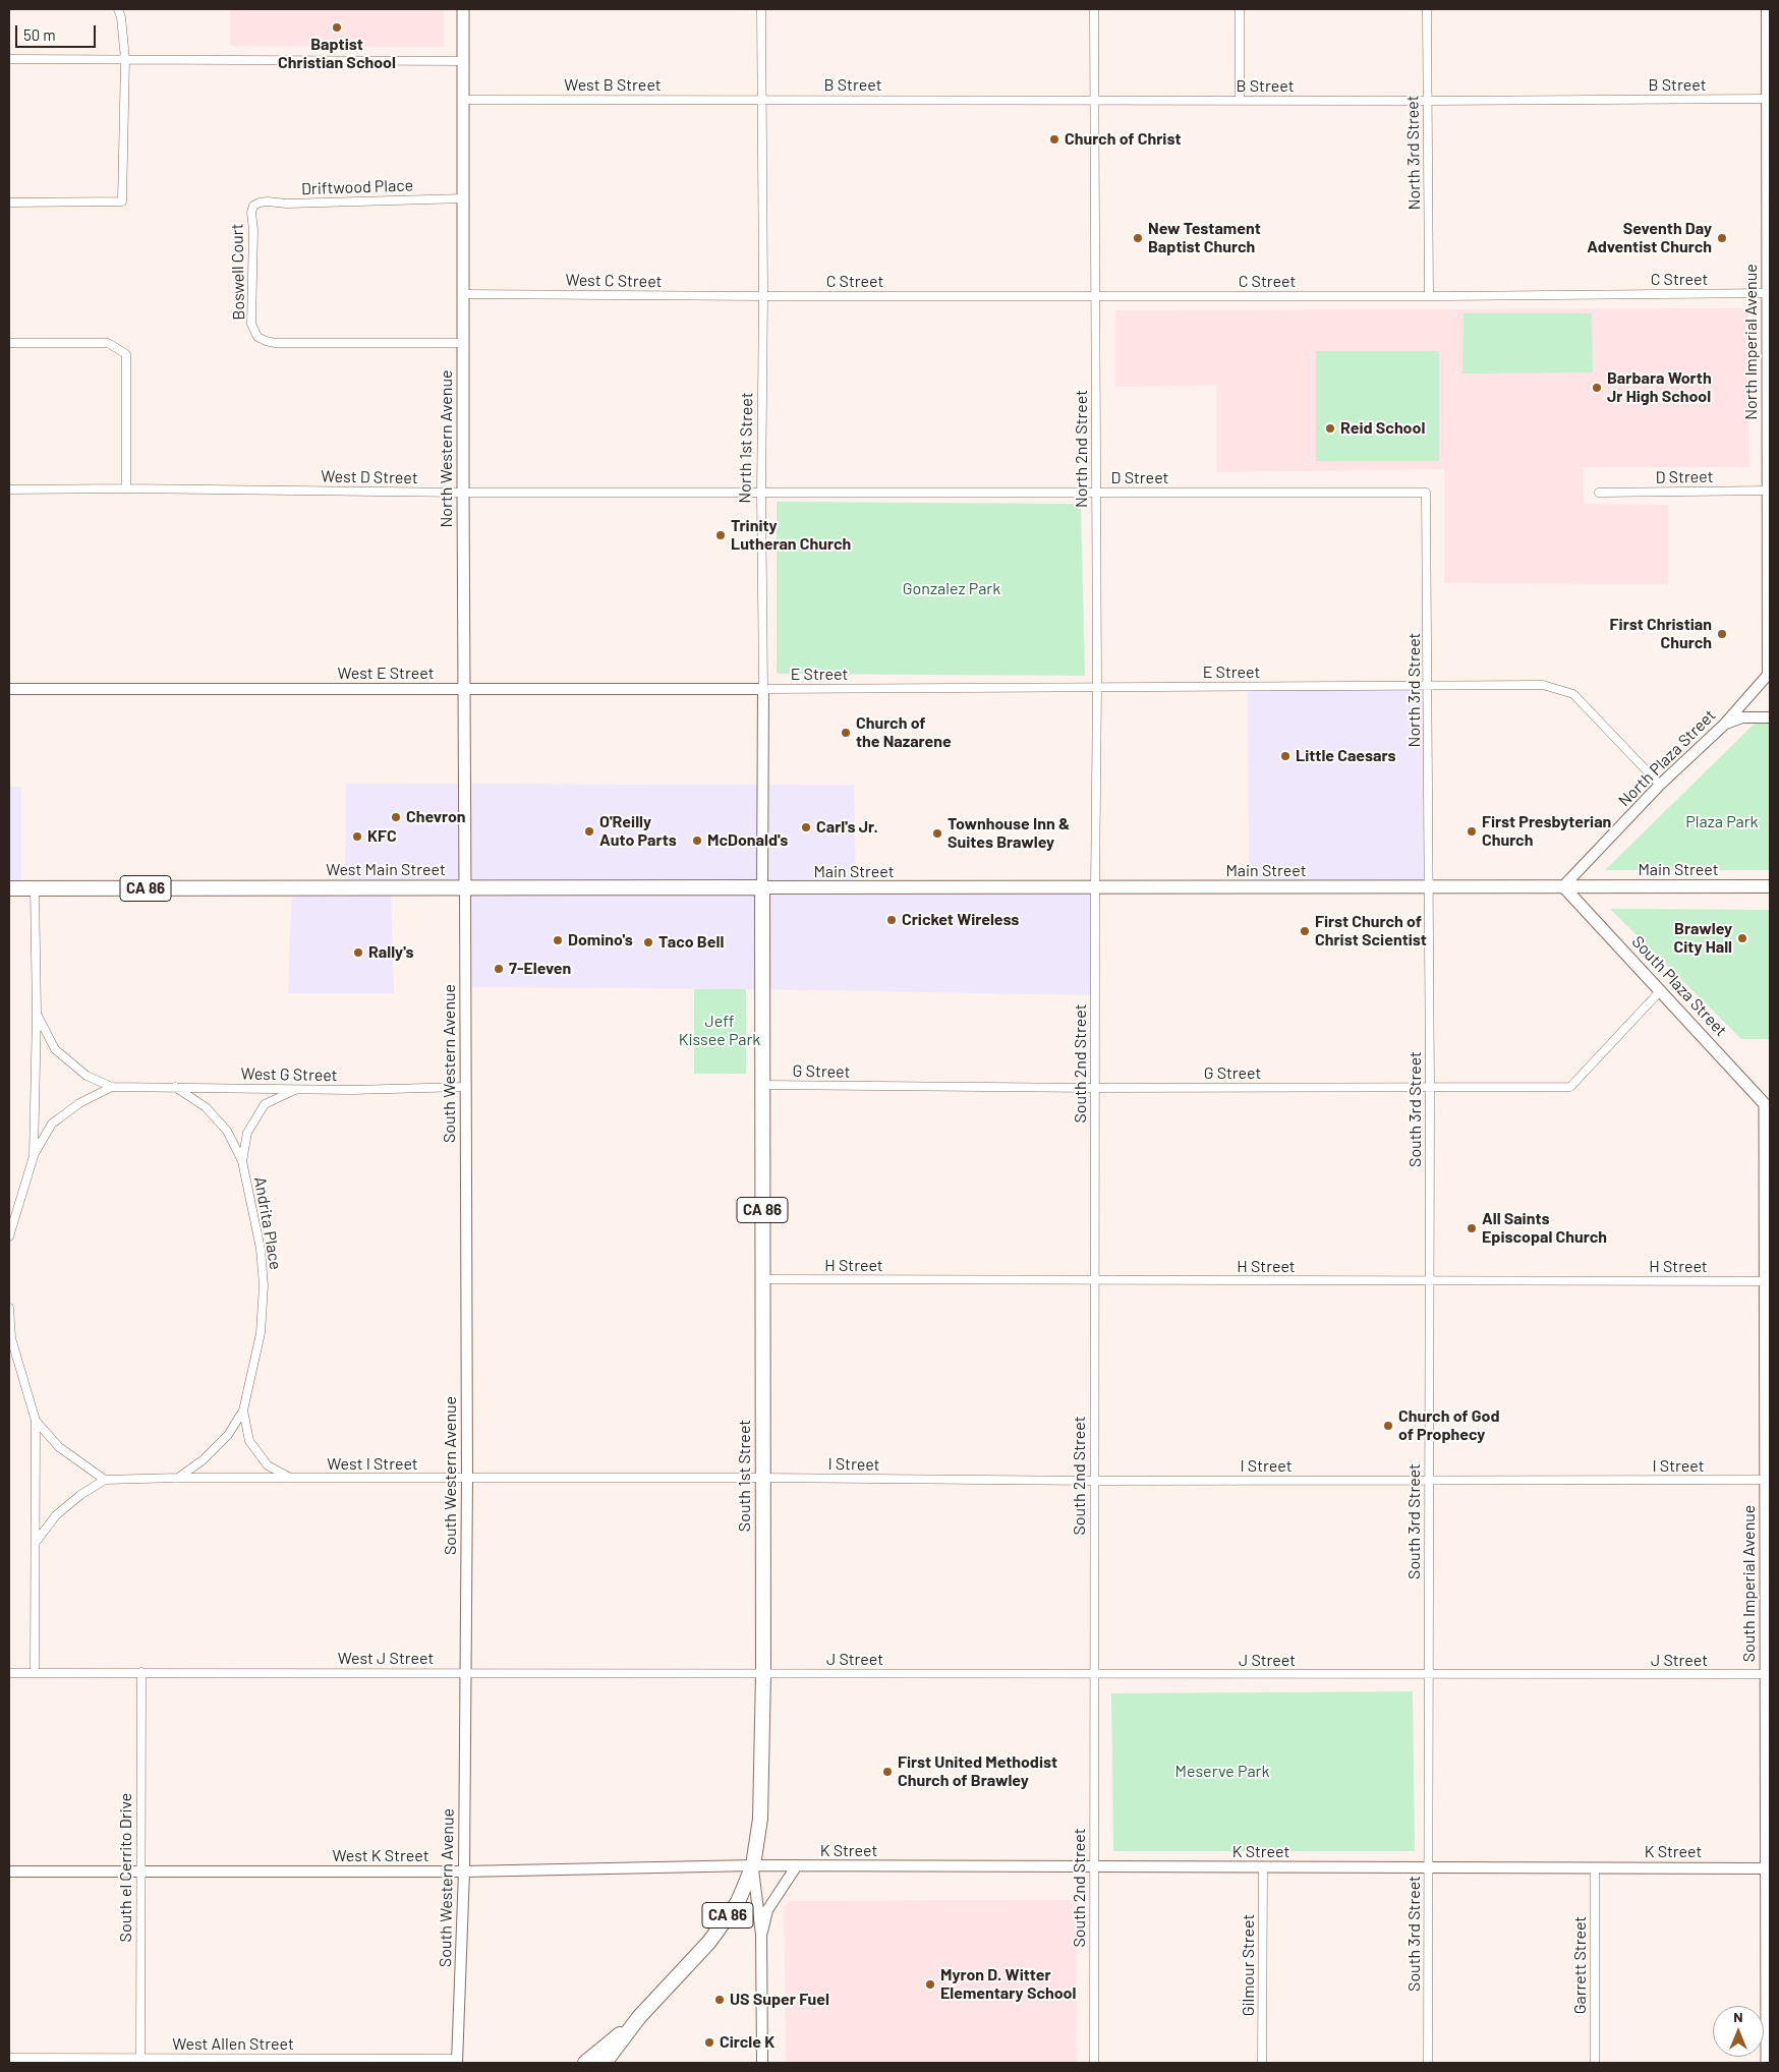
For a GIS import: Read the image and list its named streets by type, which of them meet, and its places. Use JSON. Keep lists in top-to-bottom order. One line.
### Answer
{"streets":{"highway":["West Main Street","CA 86","South 1st Street"],"main road":["North Western Avenue","Main Street","South Plaza Street","South Imperial Avenue"],"street":["West B Street","B Street","North 3rd Street","Driftwood Place","Boswell Court","C Street","West C Street","North Imperial Avenue","North 1st Street","North 2nd Street","West D Street","D Street","E Street","West E Street","North Plaza Street","South Western Avenue","South 2nd Street","G Street","West G Street","South 3rd Street","Andrita Place","H Street","West I Street","I Street","West J Street","J Street","K Street","West K Street","South el Cerrito Drive","Gilmour Street","Garrett Street","West Allen Street"]},"crossings":[["West B Street","B Street"],["West B Street","North 1st Street"],["West B Street","North Western Avenue"],["B Street","North 3rd Street"],["B Street","North Imperial Avenue"],["B Street","North 1st Street"],["B Street","North 2nd Street"],["North 3rd Street","C Street"],["North 3rd Street","D Street"],["North 3rd Street","E Street"],["North 3rd Street","Main Street"],["North 3rd Street","South 3rd Street"],["Driftwood Place","Boswell Court"],["Driftwood Place","North Western Avenue"],["Boswell Court","North Western Avenue"],["C Street","West C Street"],["C Street","North Imperial Avenue"],["C Street","North 1st Street"],["C Street","North 2nd Street"],["West C Street","North 1st Street"],["West C Street","North Western Avenue"],["North Imperial Avenue","D Street"],["North Imperial Avenue","North Plaza Street"],["North 1st Street","West D Street"],["North 1st Street","D Street"],["North 1st Street","E Street"],["North 1st Street","West E Street"],["North 1st Street","West Main Street"],["North 1st Street","Main Street"],["North 1st Street","South 1st Street"],["North Western Avenue","West D Street"],["North Western Avenue","West E Street"],["North Western Avenue","West Main Street"],["North Western Avenue","South Western Avenue"],["North 2nd Street","D Street"],["North 2nd Street","E Street"],["North 2nd Street","Main Street"],["North 2nd Street","South 2nd Street"],["West D Street","D Street"],["E Street","West E Street"],["E Street","North Plaza Street"],["North Plaza Street","Main Street"],["North Plaza Street","South Plaza Street"],["West Main Street","Main Street"],["West Main Street","South Western Avenue"],["West Main Street","South 1st Street"],["Main Street","South Plaza Street"],["Main Street","South 2nd Street"],["Main Street","South 3rd Street"],["Main Street","South 1st Street"],["CA 86","South 1st Street"],["CA 86","K Street"],["CA 86","West K Street"],["South Plaza Street","G Street"],["South Plaza Street","South Imperial Avenue"],["South Western Avenue","West G Street"],["South Western Avenue","West I Street"],["South Western Avenue","West J Street"],["South Western Avenue","West K Street"],["South Western Avenue","West Allen Street"],["South 2nd Street","G Street"],["South 2nd Street","H Street"],["South 2nd Street","I Street"],["South 2nd Street","J Street"],["South 2nd Street","K Street"],["G Street","South 3rd Street"],["G Street","South 1st Street"],["West G Street","Andrita Place"],["South 3rd Street","H Street"],["South 3rd Street","I Street"],["South 3rd Street","J Street"],["South 3rd Street","K Street"],["Andrita Place","West I Street"],["H Street","South 1st Street"],["H Street","South Imperial Avenue"],["West I Street","I Street"],["West I Street","South 1st Street"],["I Street","South 1st Street"],["I Street","South Imperial Avenue"],["South 1st Street","West J Street"],["South 1st Street","J Street"],["South 1st Street","K Street"],["South 1st Street","West K Street"],["South Imperial Avenue","J Street"],["South Imperial Avenue","K Street"],["West J Street","J Street"],["West J Street","South el Cerrito Drive"],["K Street","West K Street"],["K Street","Gilmour Street"],["K Street","Garrett Street"],["West K Street","South el Cerrito Drive"],["South el Cerrito Drive","West Allen Street"]],"parks":["Gonzalez Park","Plaza Park","Jeff Kissee Park","Meserve Park"],"places":["Baptist Christian School","Church of Christ","New Testament Baptist Church","Seventh Day Adventist Church","Barbara Worth Jr High School","Reid School","Trinity Lutheran Church","First Christian Church","Church of the Nazarene","Little Caesars","Chevron","Carl's Jr.","O'Reilly Auto Parts","First Presbyterian Church","Townhouse Inn & Suites Brawley","KFC","McDonald's","Cricket Wireless","First Church of Christ Scientist","Brawley City Hall","Domino's","Taco Bell","Rally's","7-Eleven","All Saints Episcopal Church","Church of God of Prophecy","First United Methodist Church of Brawley","Myron D. Witter Elementary School","US Super Fuel","Circle K"],"scale_bar":"50 m","north":"top"}
